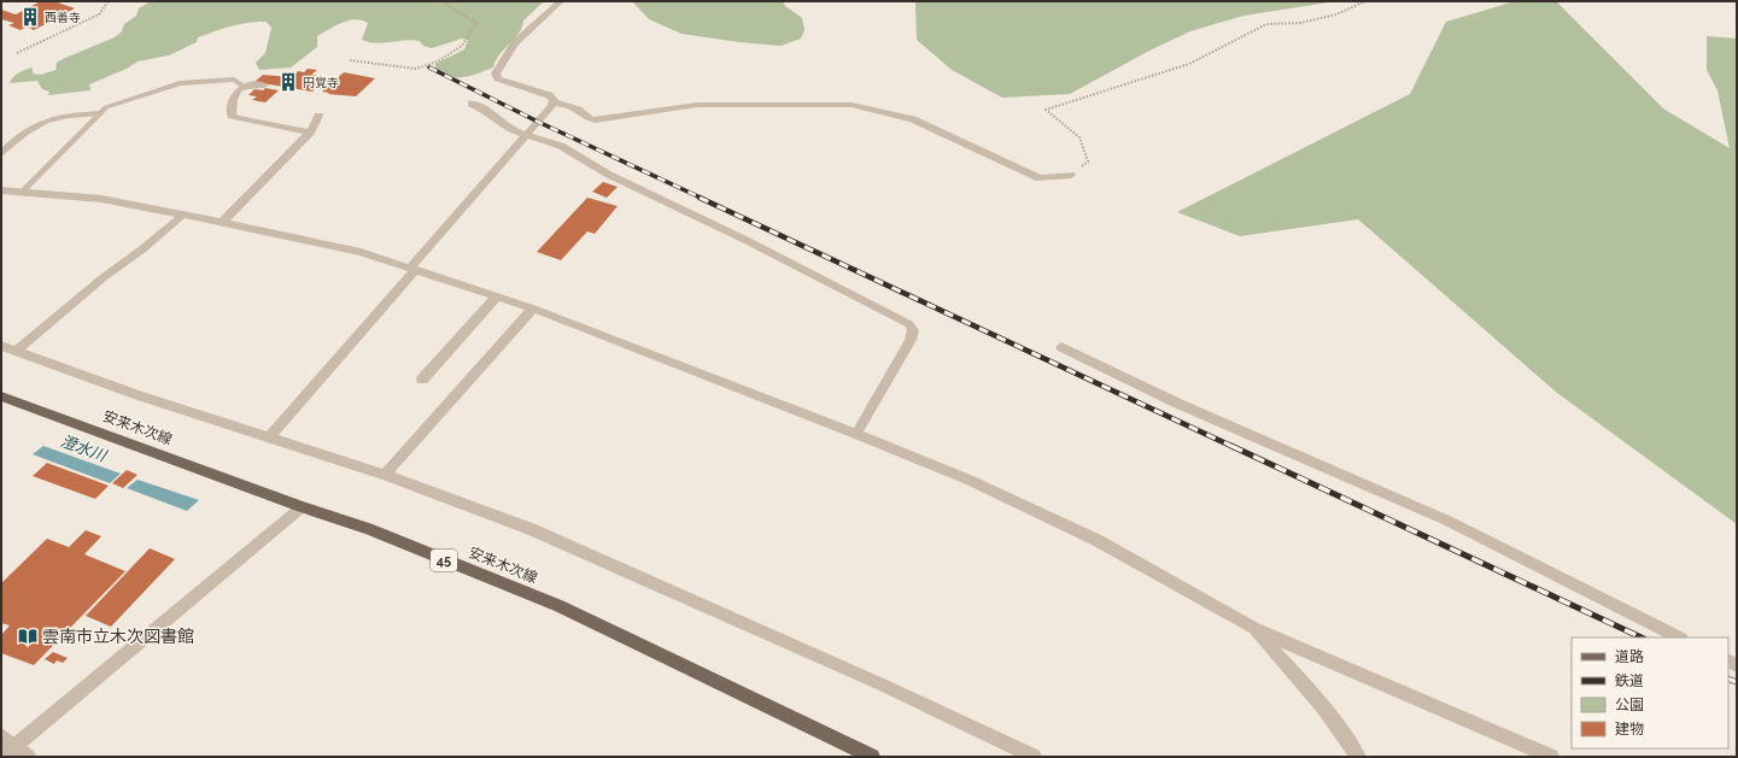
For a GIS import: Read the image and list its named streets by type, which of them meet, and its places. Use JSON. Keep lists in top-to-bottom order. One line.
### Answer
{"streets":{"main road":["安来木次線","45"]},"water":["澄水川"],"places":{"building":["西善寺","円覚寺"],"library":["雲南市立木次図書館"]},"legend":["道路","鉄道","公園","建物"]}
